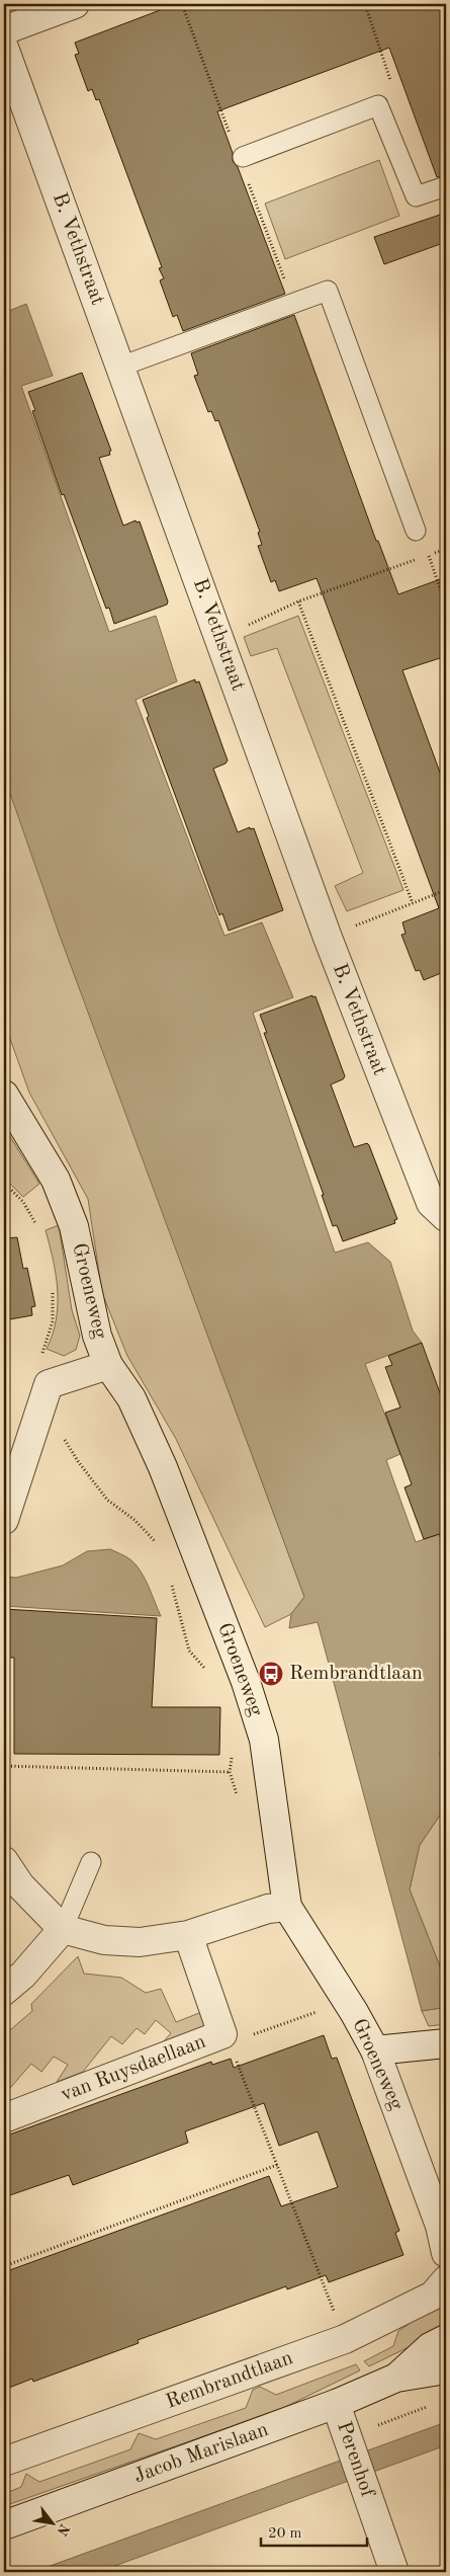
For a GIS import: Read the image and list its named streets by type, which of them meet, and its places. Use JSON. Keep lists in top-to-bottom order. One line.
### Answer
{"streets":{"street":["B. Vethstraat","Groeneweg","van Ruysdaellaan","Rembrandtlaan","Jacob Marislaan","Perenhof"]},"crossings":[["Jacob Marislaan","Perenhof"]],"places":{"bus stop":["Rembrandtlaan"]},"scale_bar":"20 m","north":"bottom right"}
